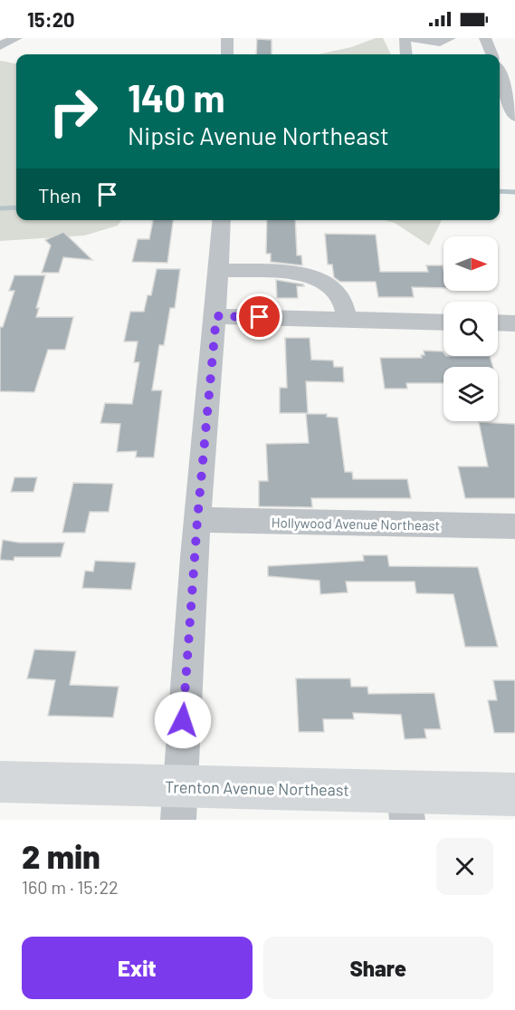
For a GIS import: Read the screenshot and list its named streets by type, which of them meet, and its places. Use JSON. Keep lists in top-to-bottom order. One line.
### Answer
{"streets":{"main road":["Trenton Avenue Northeast"],"street":["Hollywood Avenue Northeast"]},"north":"right","page":{"status":"15:20","turn":["140 m","Nipsic Avenue Northeast"],"then":"Then","heading":["2 min","160 m · 15:22"],"buttons":["Exit","Share"]}}
